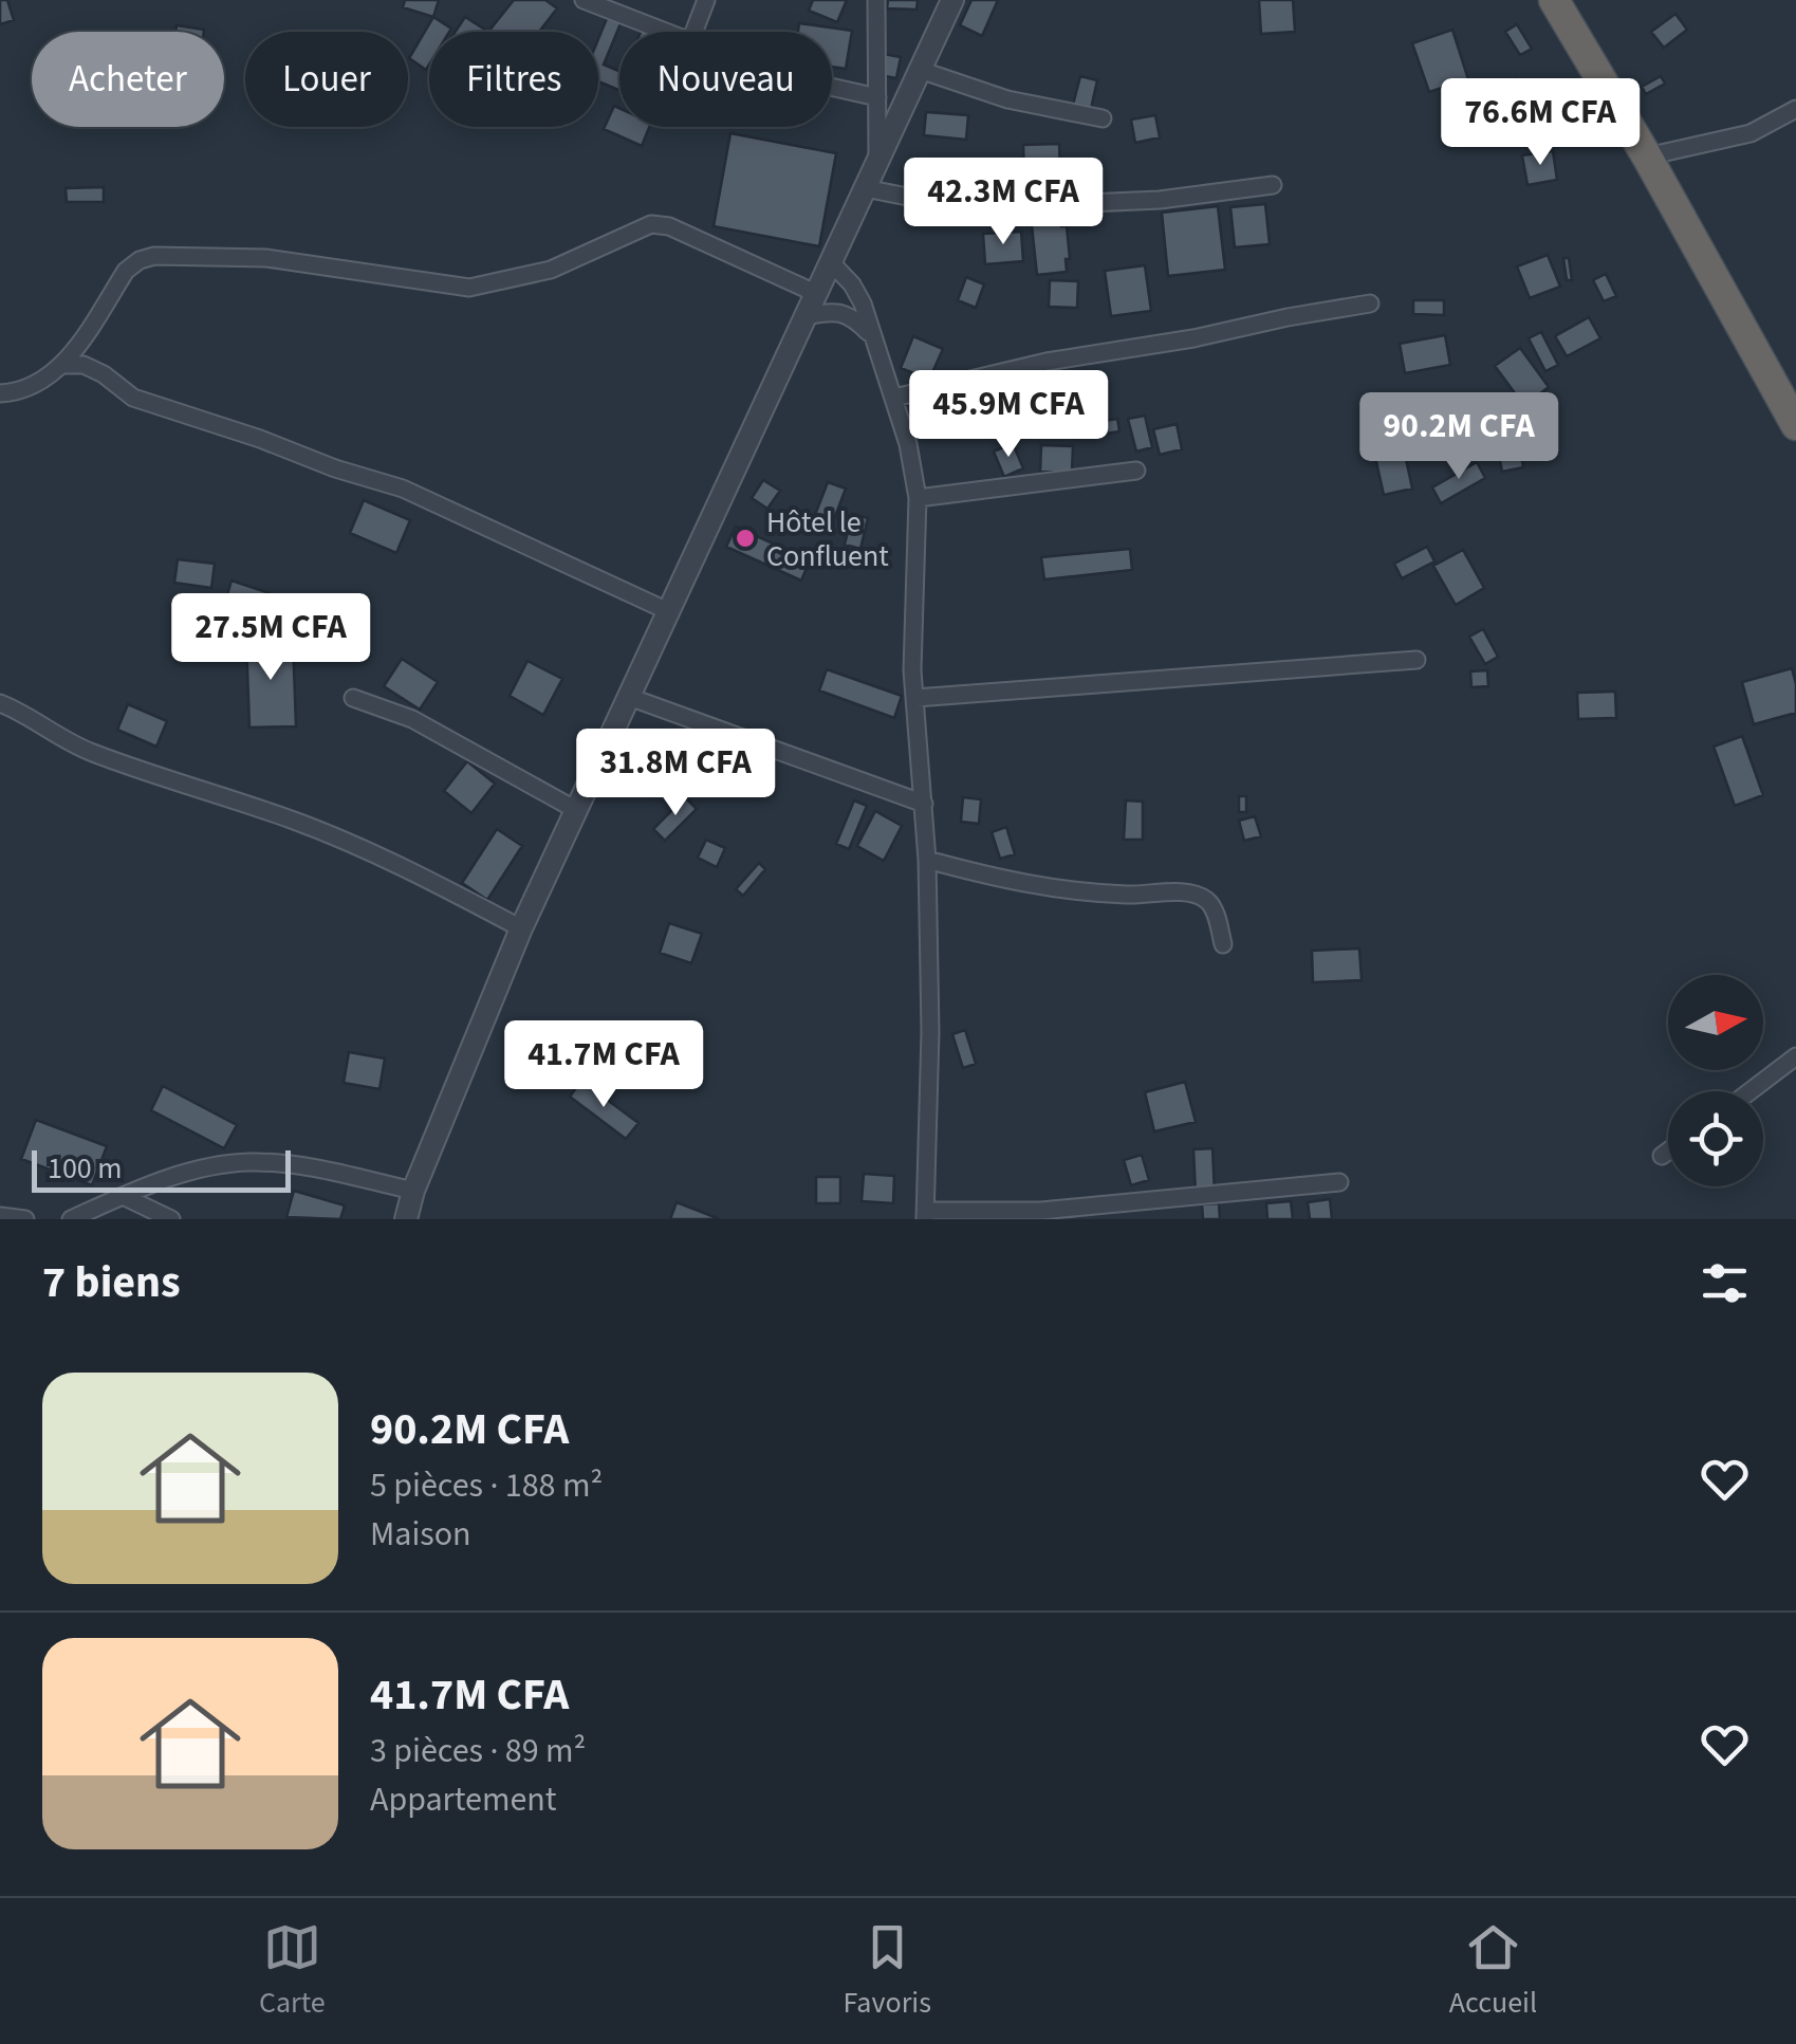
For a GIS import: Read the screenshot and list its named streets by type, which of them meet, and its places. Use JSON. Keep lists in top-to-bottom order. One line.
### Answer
{"places":["Hôtel le Confluent"],"scale_bar":"100 m","north":"right","page":{"chip":["Acheter","Louer","Filtres","Nouveau"],"price":["76.6M CFA","42.3M CFA","45.9M CFA","90.2M CFA","27.5M CFA","31.8M CFA","41.7M CFA"],"scale":"100 m","heading":"7 biens","list":[{"name":"90.2M CFA","note":"5 pièces · 188 m² · Maison"},{"name":"41.7M CFA","note":"3 pièces · 89 m² · Appartement"}],"tabs":["Carte","Favoris","Accueil"]}}
